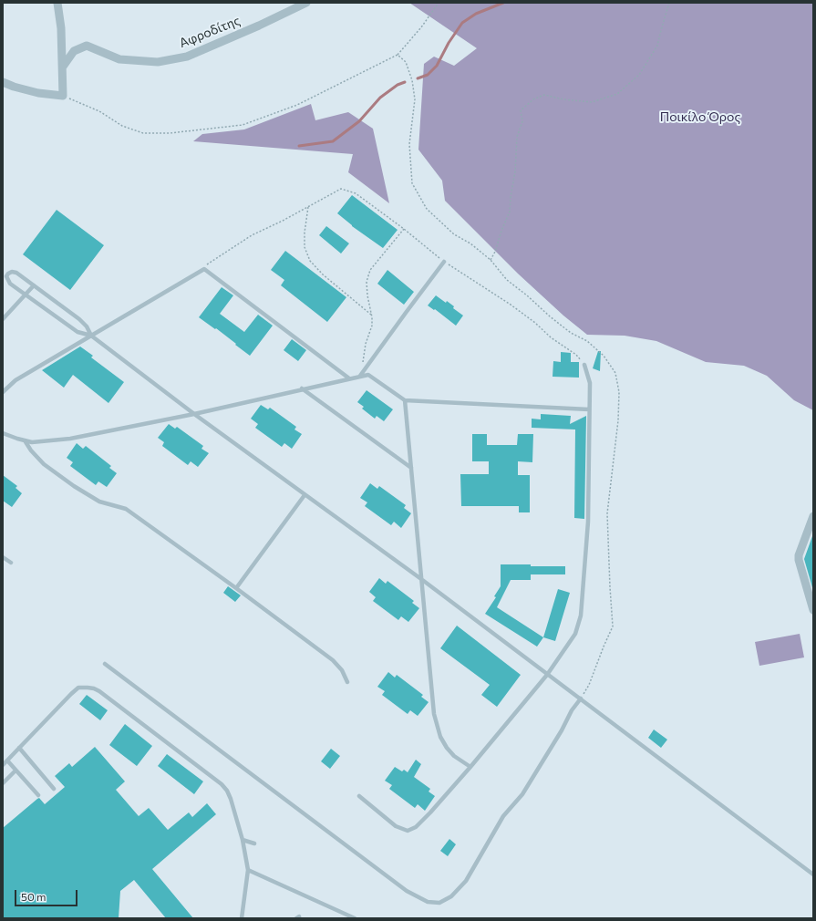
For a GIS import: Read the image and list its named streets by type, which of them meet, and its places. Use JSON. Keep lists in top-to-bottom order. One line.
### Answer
{"streets":{"street":["Αφροδίτης"]},"parks":["Ποικίλο Όρος"],"scale_bar":"50 m"}
